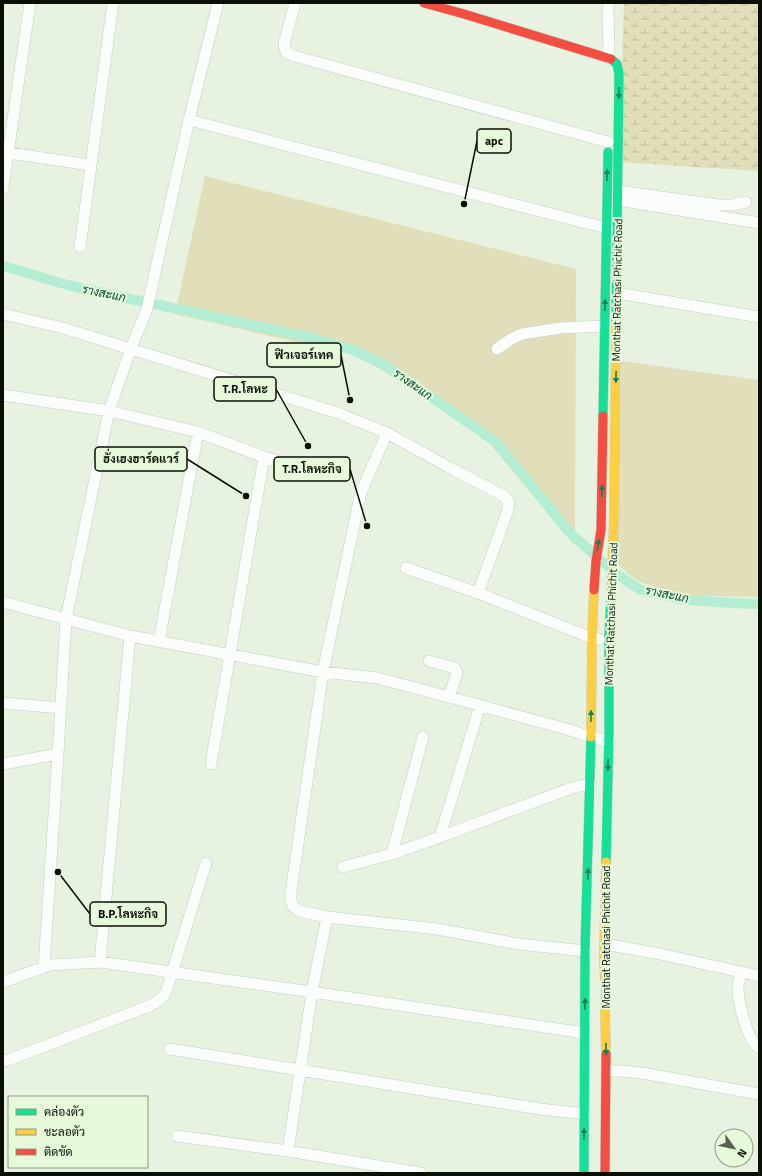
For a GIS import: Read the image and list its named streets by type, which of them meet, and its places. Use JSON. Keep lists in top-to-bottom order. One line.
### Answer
{"streets":{"street":["Monthat Ratchasi Phichit Road"]},"water":["รางสะแก"],"places":["apc","ฟิวเจอร์เทค","T.R.โลหะ","ฮั่งเฮงฮาร์ดแวร์","T.R.โลหะกิจ","B.P.โลหะกิจ"],"legend":["คล่องตัว","ชะลอตัว","ติดขัด"],"north":"bottom right"}
